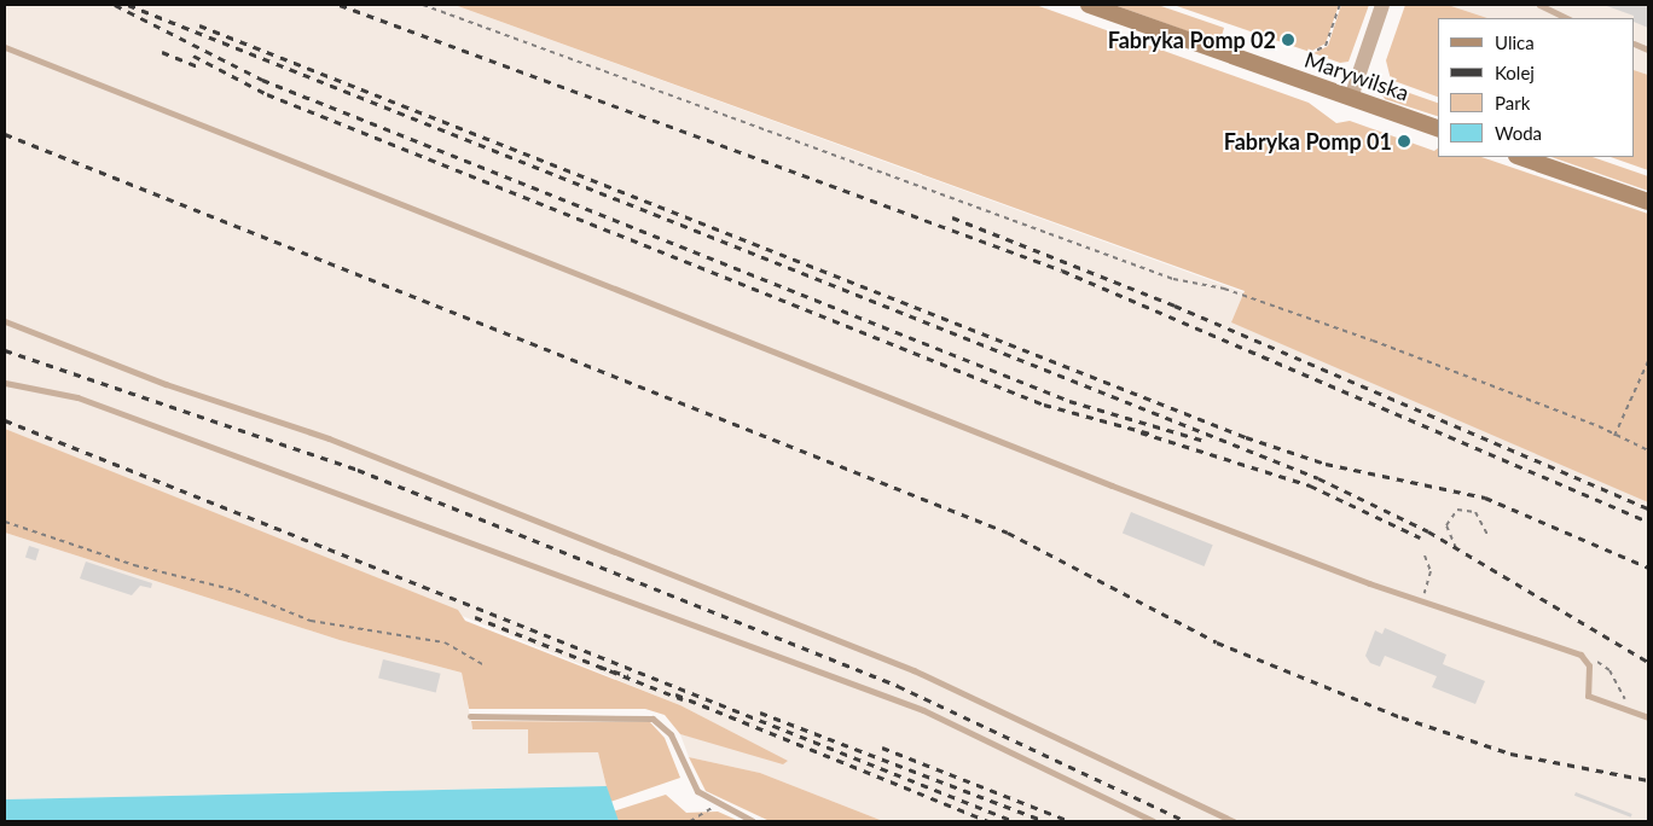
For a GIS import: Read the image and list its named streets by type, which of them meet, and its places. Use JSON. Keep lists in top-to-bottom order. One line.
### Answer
{"streets":{"main road":["Marywilska"]},"places":["Fabryka Pomp 02","Fabryka Pomp 01"],"legend":["Ulica","Kolej","Park","Woda"]}
